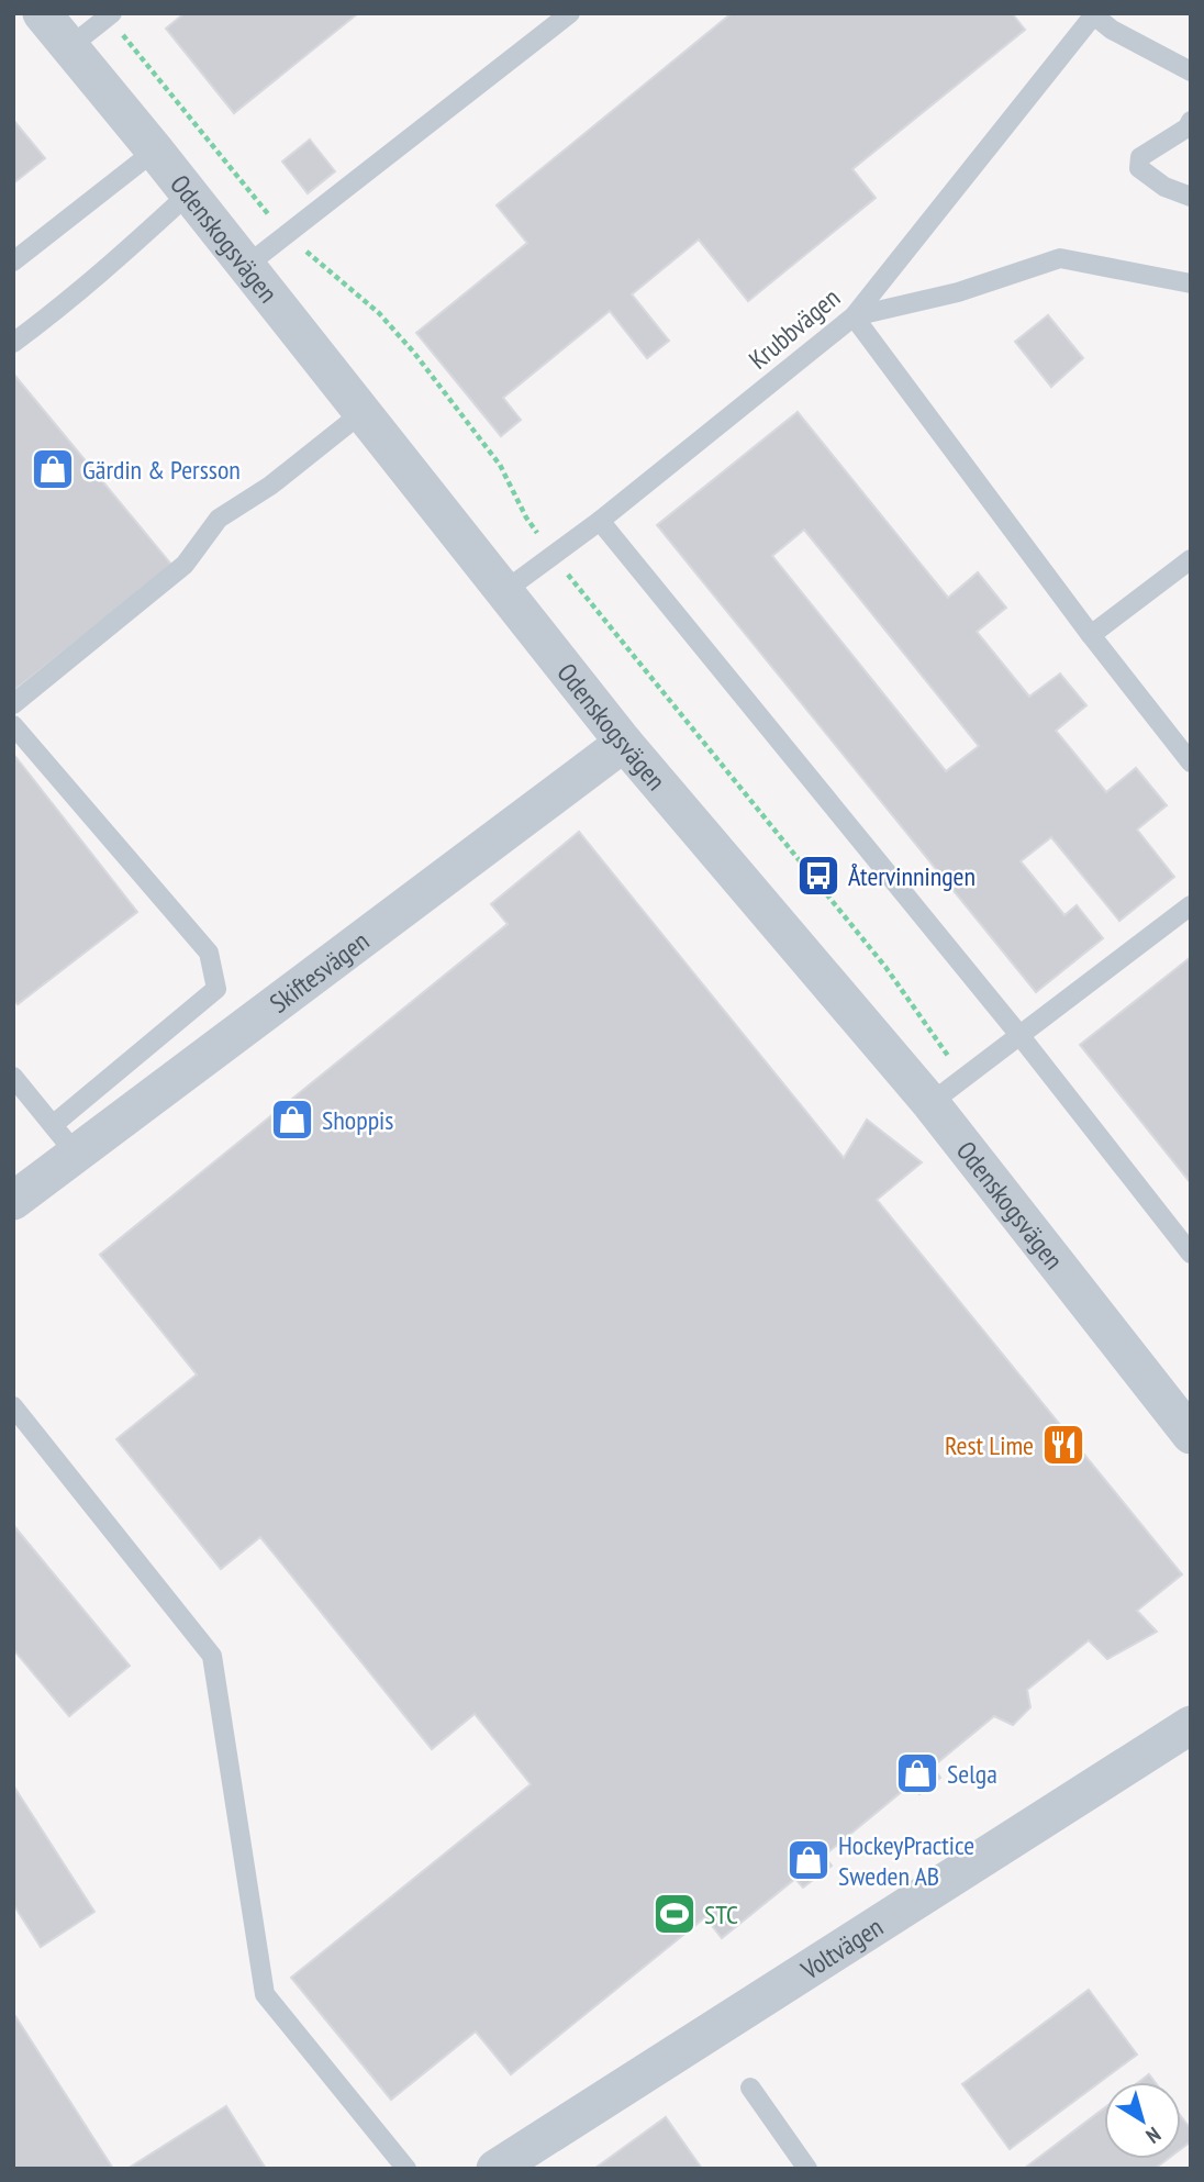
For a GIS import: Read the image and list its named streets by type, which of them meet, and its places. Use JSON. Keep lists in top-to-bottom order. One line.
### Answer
{"streets":{"street":["Odenskogsvägen","Skiftesvägen","Voltvägen"],"lane":["Krubbvägen"]},"crossings":[["Odenskogsvägen","Krubbvägen"],["Odenskogsvägen","Skiftesvägen"]],"places":{"shop":["Gärdin & Persson","Shoppis","Selga","HockeyPractice Sweden AB"],"bus stop":["Återvinningen"],"restaurant":["Rest Lime"],"sports":["STC"]},"north":"bottom right"}
